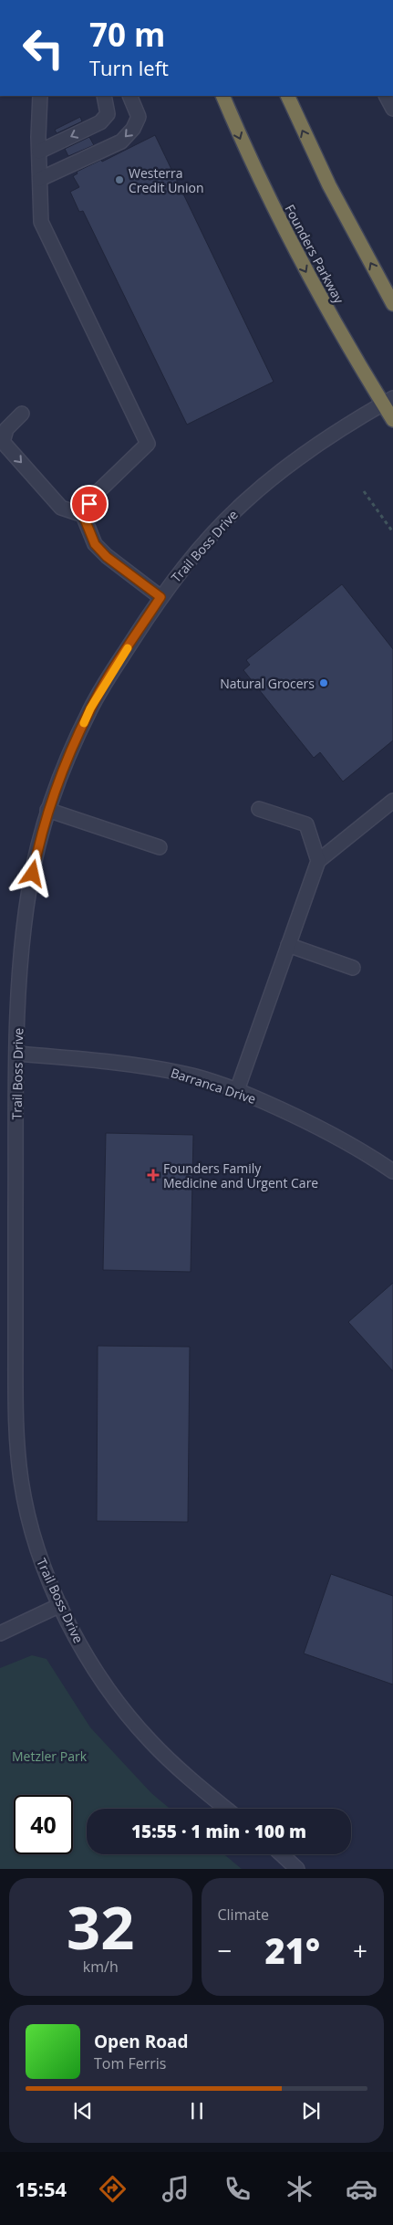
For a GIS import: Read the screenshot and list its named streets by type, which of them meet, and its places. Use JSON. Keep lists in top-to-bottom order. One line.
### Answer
{"streets":{"highway":["Founders Parkway"],"street":["Trail Boss Drive","Barranca Drive"]},"crossings":[["Founders Parkway","Trail Boss Drive"],["Trail Boss Drive","Barranca Drive"]],"parks":["Metzler Park"],"places":{"other":["Westerra Credit Union","Natural Grocers"],"health":["Founders Family Medicine and Urgent Care"]},"page":{"turn":["70 m","Turn left"],"limit":"40","trip":"15:55 · 1 min · 100 m","tile":[["32","km/h"],"Climate"],"heat":["−","21°","+"],"song":["Open Road","Tom Ferris"],"tabs":"15:54"}}
